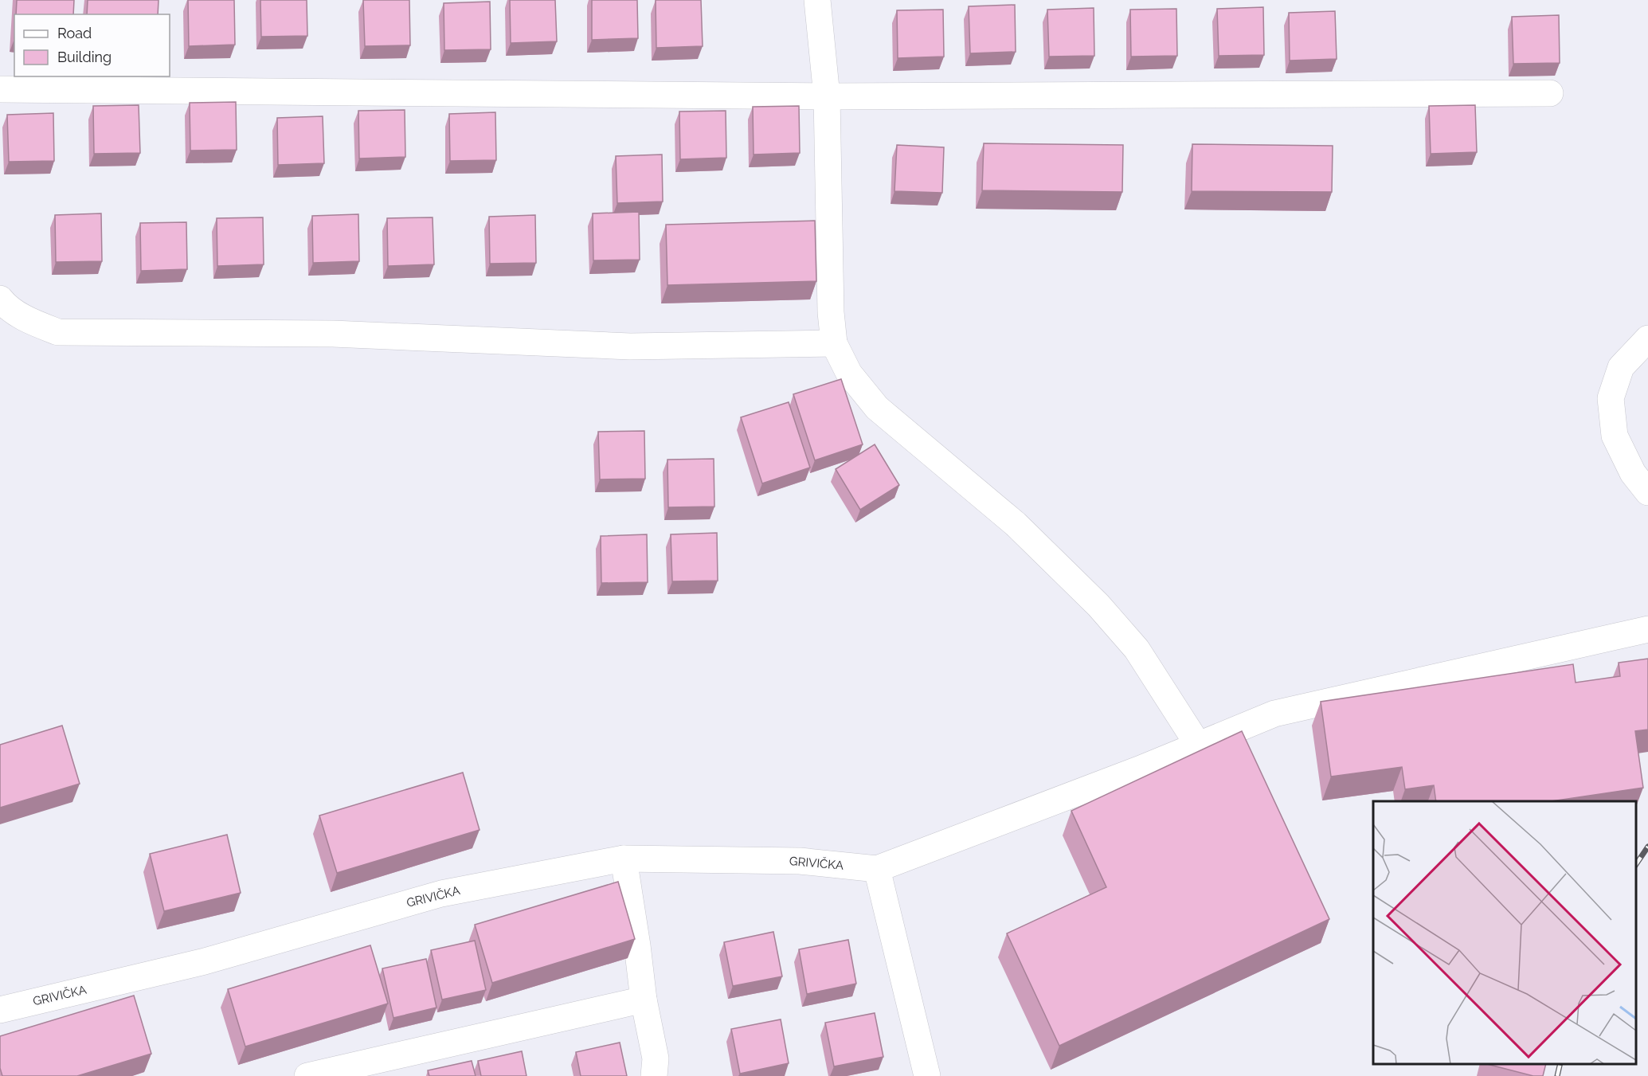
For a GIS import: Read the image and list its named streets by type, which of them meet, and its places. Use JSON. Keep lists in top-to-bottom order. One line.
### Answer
{"streets":{"street":["GRIVIČKA"]},"legend":["Road","Building"]}
